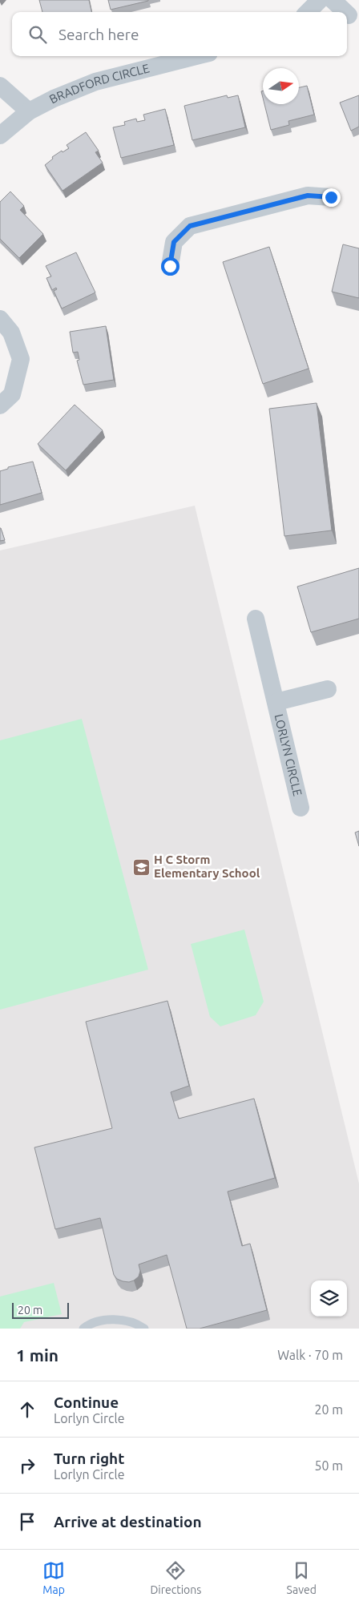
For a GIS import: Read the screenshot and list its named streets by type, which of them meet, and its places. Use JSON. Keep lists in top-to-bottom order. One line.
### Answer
{"streets":{"street":["BRADFORD CIRCLE","LORLYN CIRCLE"]},"places":{"school or university":["H C Storm Elementary School"]},"scale_bar":"20 m","north":"right","page":{"search":"Search here","scale":"20 m","heading":["1 min","Walk · 70 m"],"list":[["Continue","Lorlyn Circle","20 m"],["Turn right","Lorlyn Circle","50 m"],"Arrive at destination"],"nav":["Map","Directions","Saved"]}}
